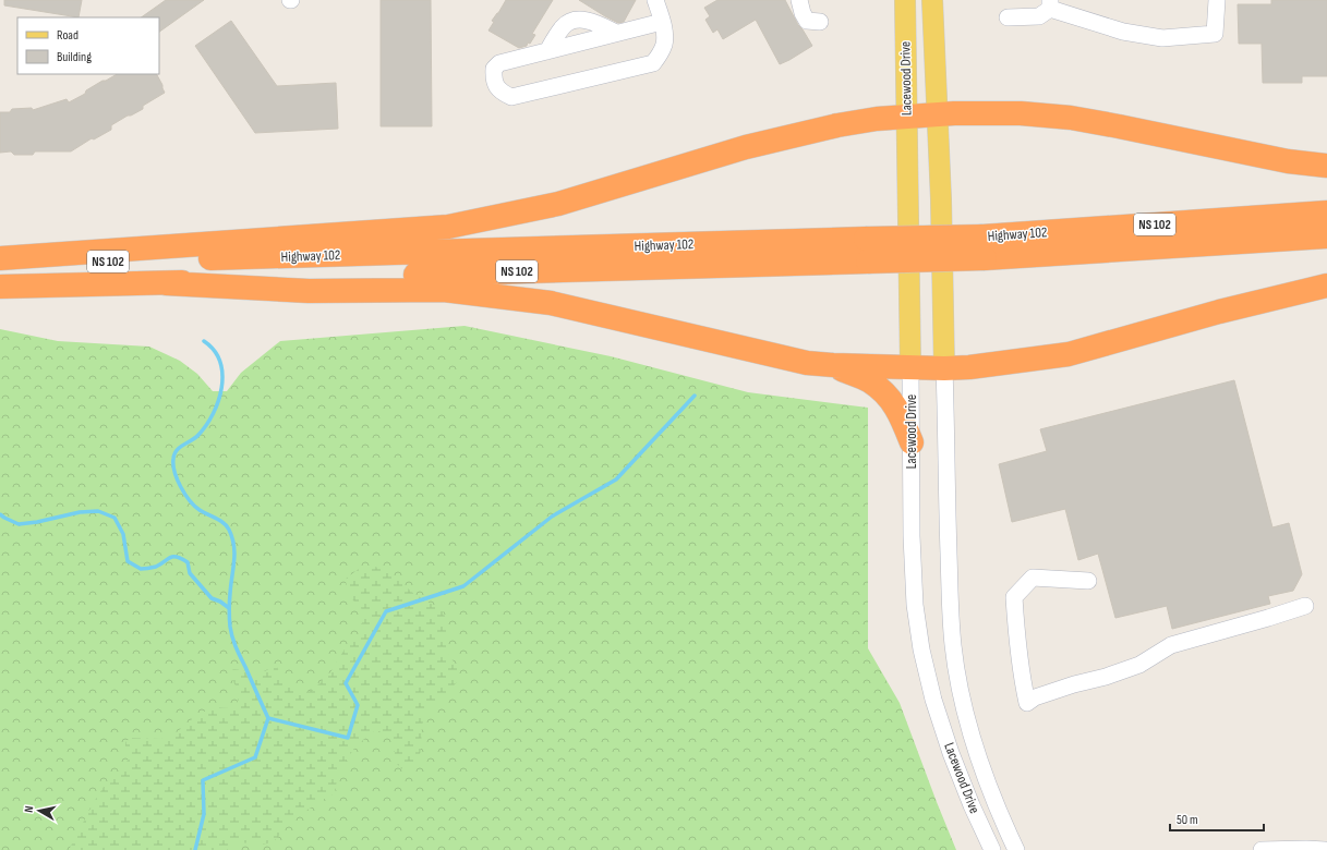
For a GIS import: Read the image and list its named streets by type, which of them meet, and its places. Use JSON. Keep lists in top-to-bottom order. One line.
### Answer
{"streets":{"highway":["NS 102","Highway 102"],"main road":["Lacewood Drive"]},"legend":["Road","Building"],"scale_bar":"50 m","north":"left"}
